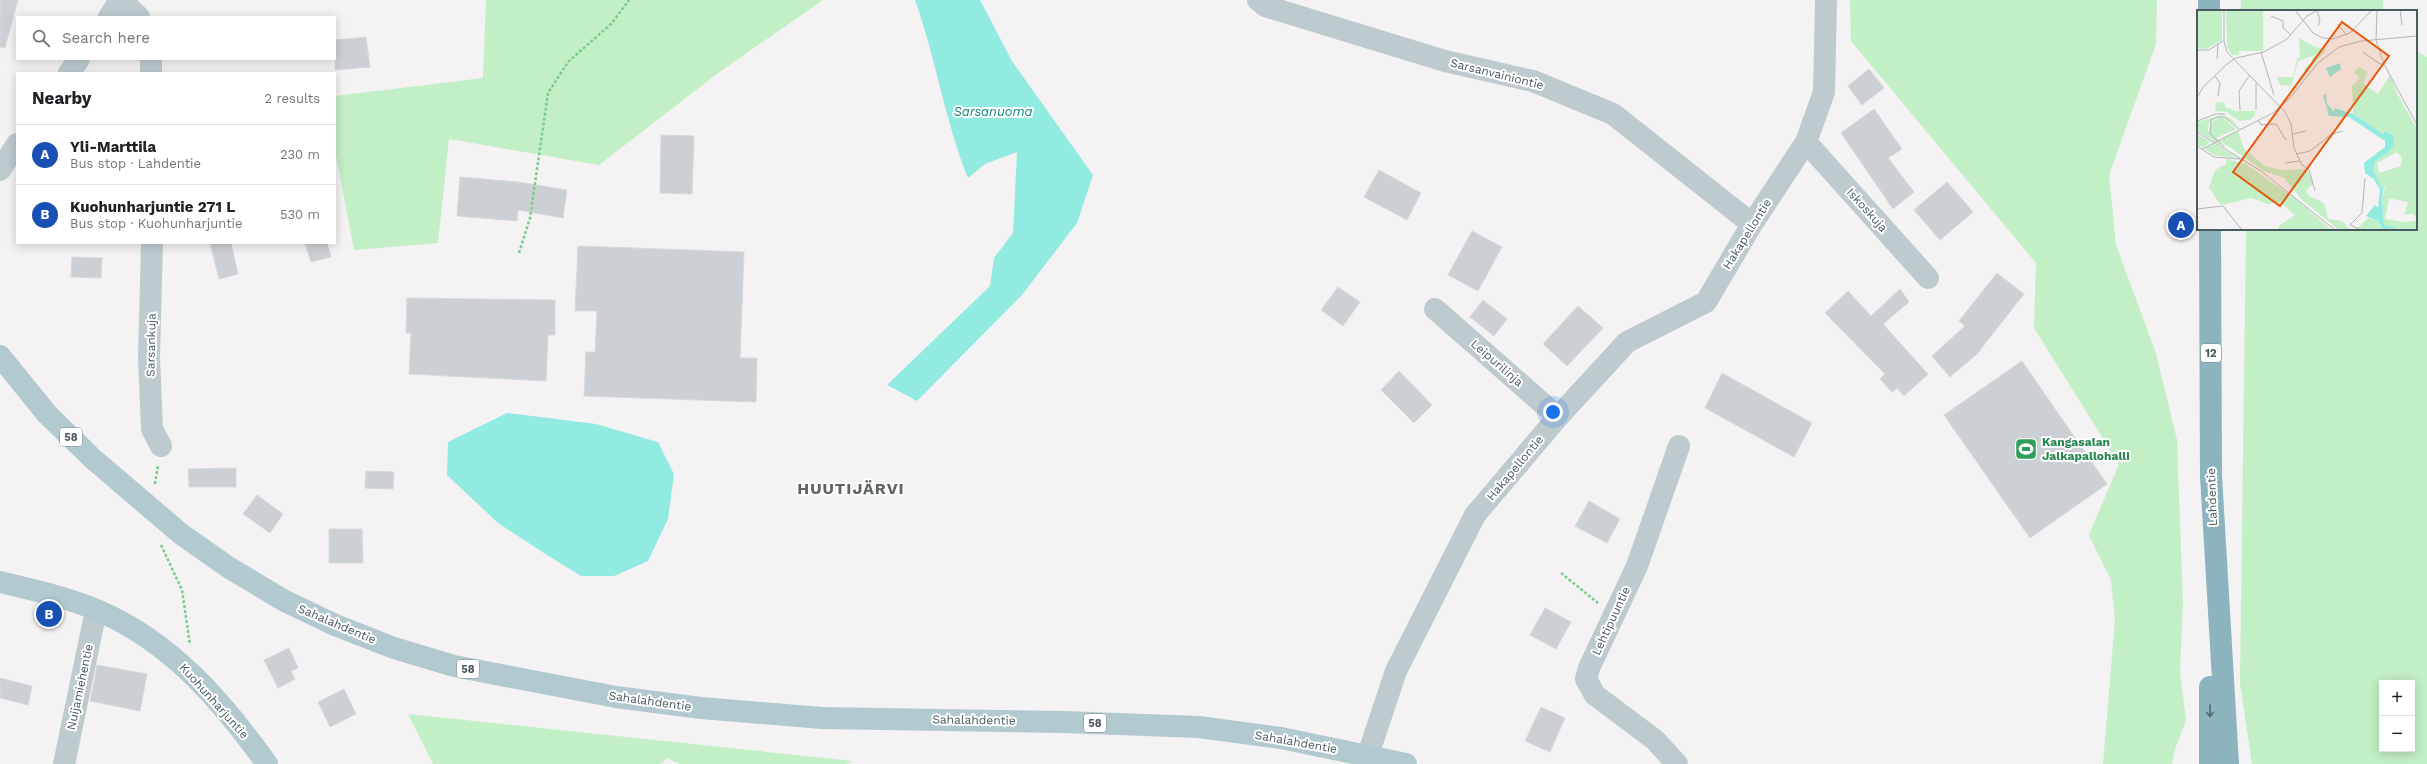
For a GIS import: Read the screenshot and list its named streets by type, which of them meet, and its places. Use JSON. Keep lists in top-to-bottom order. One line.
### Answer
{"streets":{"highway":["12","Lahdentie"],"main road":["58","Sahalahdentie","Kuohunharjuntie"],"street":["Sarsanvainiontie","Iskoskuja","Hakapellontie","Sarsankuja","Leipurilinja","Lehtipuuntie","Nuijamiehentie"]},"crossings":[["Sarsanvainiontie","Hakapellontie"],["Iskoskuja","Hakapellontie"],["Hakapellontie","Leipurilinja"],["Hakapellontie","Sahalahdentie"],["Nuijamiehentie","Kuohunharjuntie"]],"districts":["HUUTIJÄRVI"],"water":["Sarsanuoma"],"places":{"sports":["Kangasalan Jalkapallohalli"]},"page":{"search":"Search here","heading":["Nearby","2 results"],"list":[{"mark":"A","name":"Yli-Marttila","note":"Bus stop · Lahdentie","value":"230 m"},{"mark":"B","name":"Kuohunharjuntie 271 L","note":"Bus stop · Kuohunharjuntie","value":"530 m"}],"pins":["A","B"],"map_buttons":["+","−"]}}
